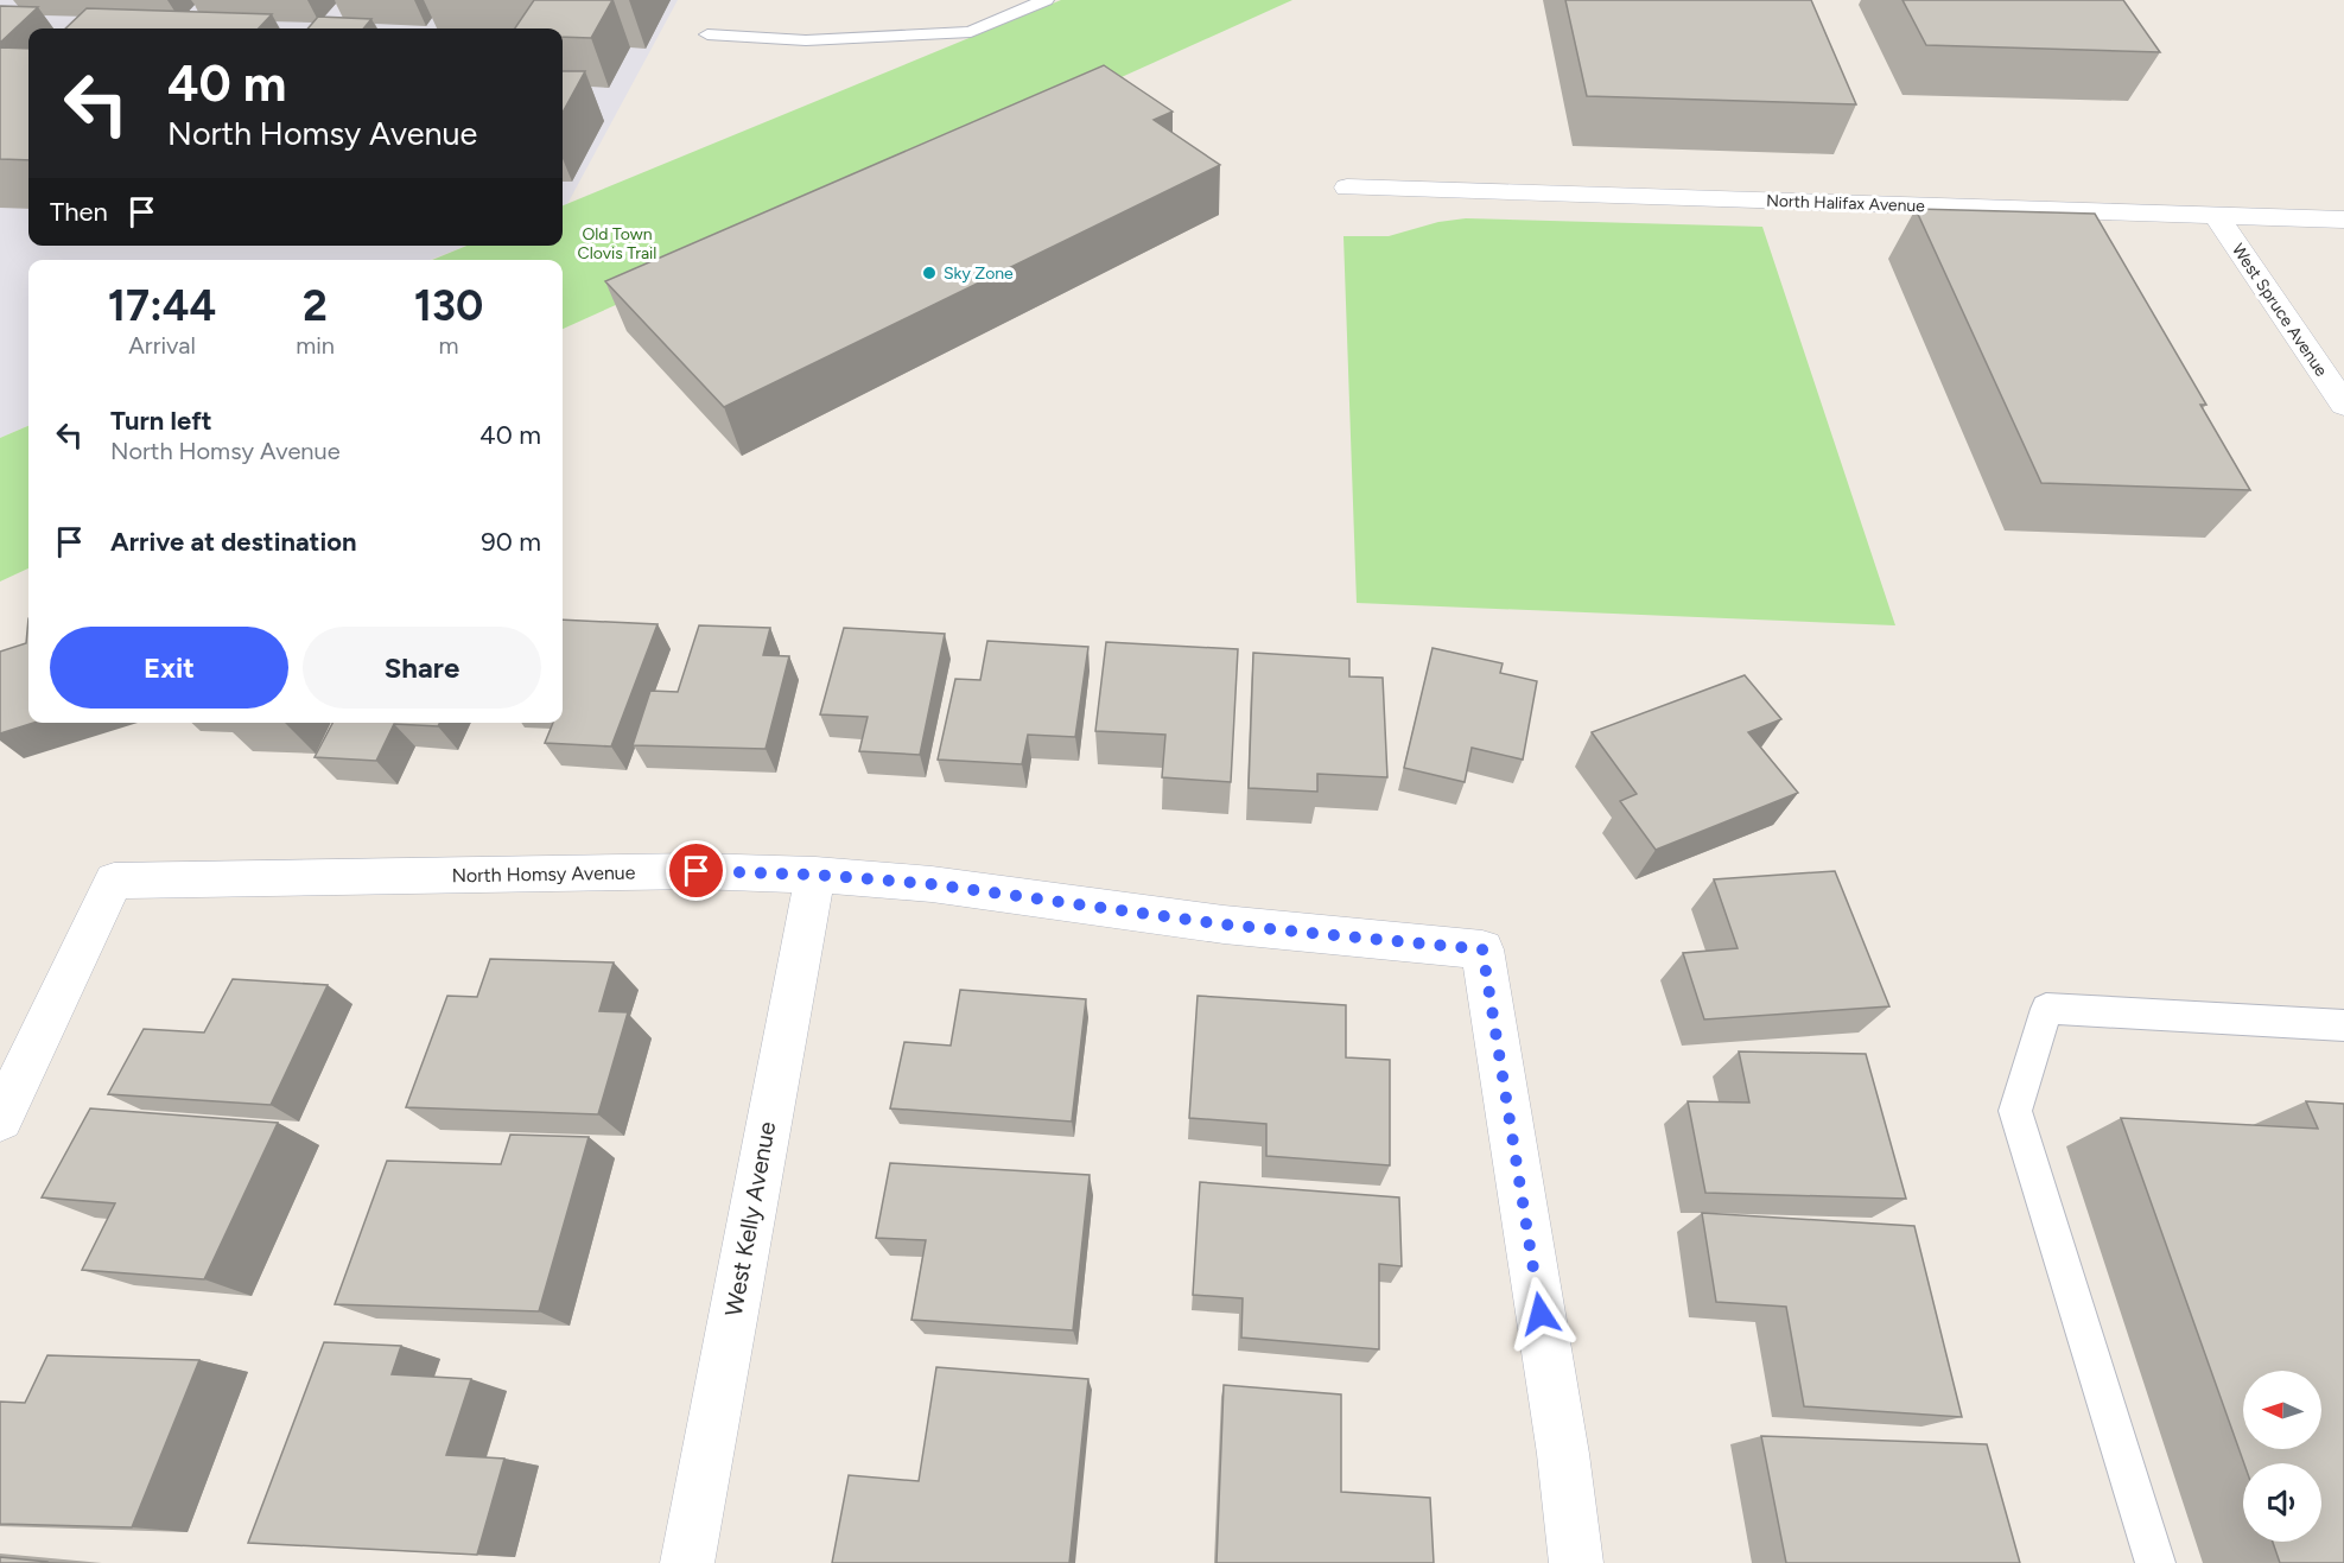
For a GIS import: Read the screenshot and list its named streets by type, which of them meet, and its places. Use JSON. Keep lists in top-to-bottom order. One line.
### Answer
{"streets":{"street":["North Halifax Avenue","West Spruce Avenue","North Homsy Avenue","West Kelly Avenue"]},"crossings":[["North Halifax Avenue","West Spruce Avenue"],["North Homsy Avenue","West Kelly Avenue"]],"parks":["Old Town Clovis Trail"],"places":["Sky Zone"],"north":"left","page":{"turn":["40 m","North Homsy Avenue"],"then":"Then","eta":["17:44","Arrival","2","min","130","m"],"list":[{"name":"Turn left","note":"North Homsy Avenue","value":"40 m"},{"name":"Arrive at destination","value":"90 m"}],"buttons":["Exit","Share"]}}
